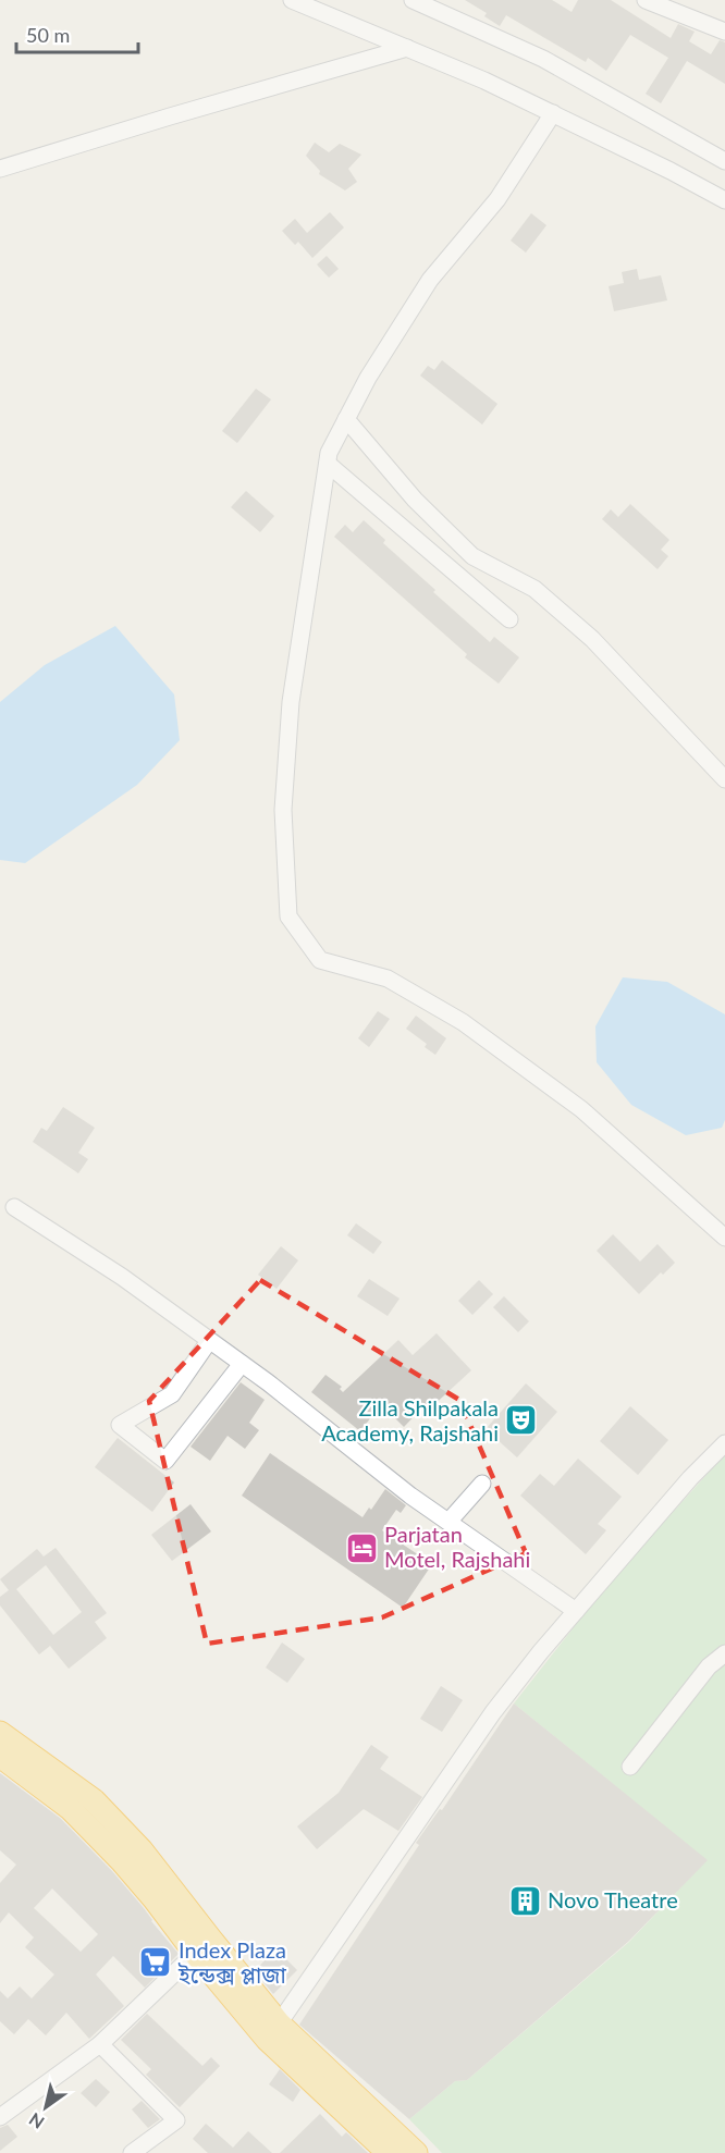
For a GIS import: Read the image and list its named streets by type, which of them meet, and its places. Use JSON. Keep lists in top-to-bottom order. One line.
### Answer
{"places":{"theatre":["Zilla Shilpakala Academy, Rajshahi"],"hotel":["Parjatan Motel, Rajshahi"],"building":["Novo Theatre"],"supermarket":["Index Plaza ইন্ডেক্স প্লাজা"]},"scale_bar":"50 m","north":"bottom left"}
